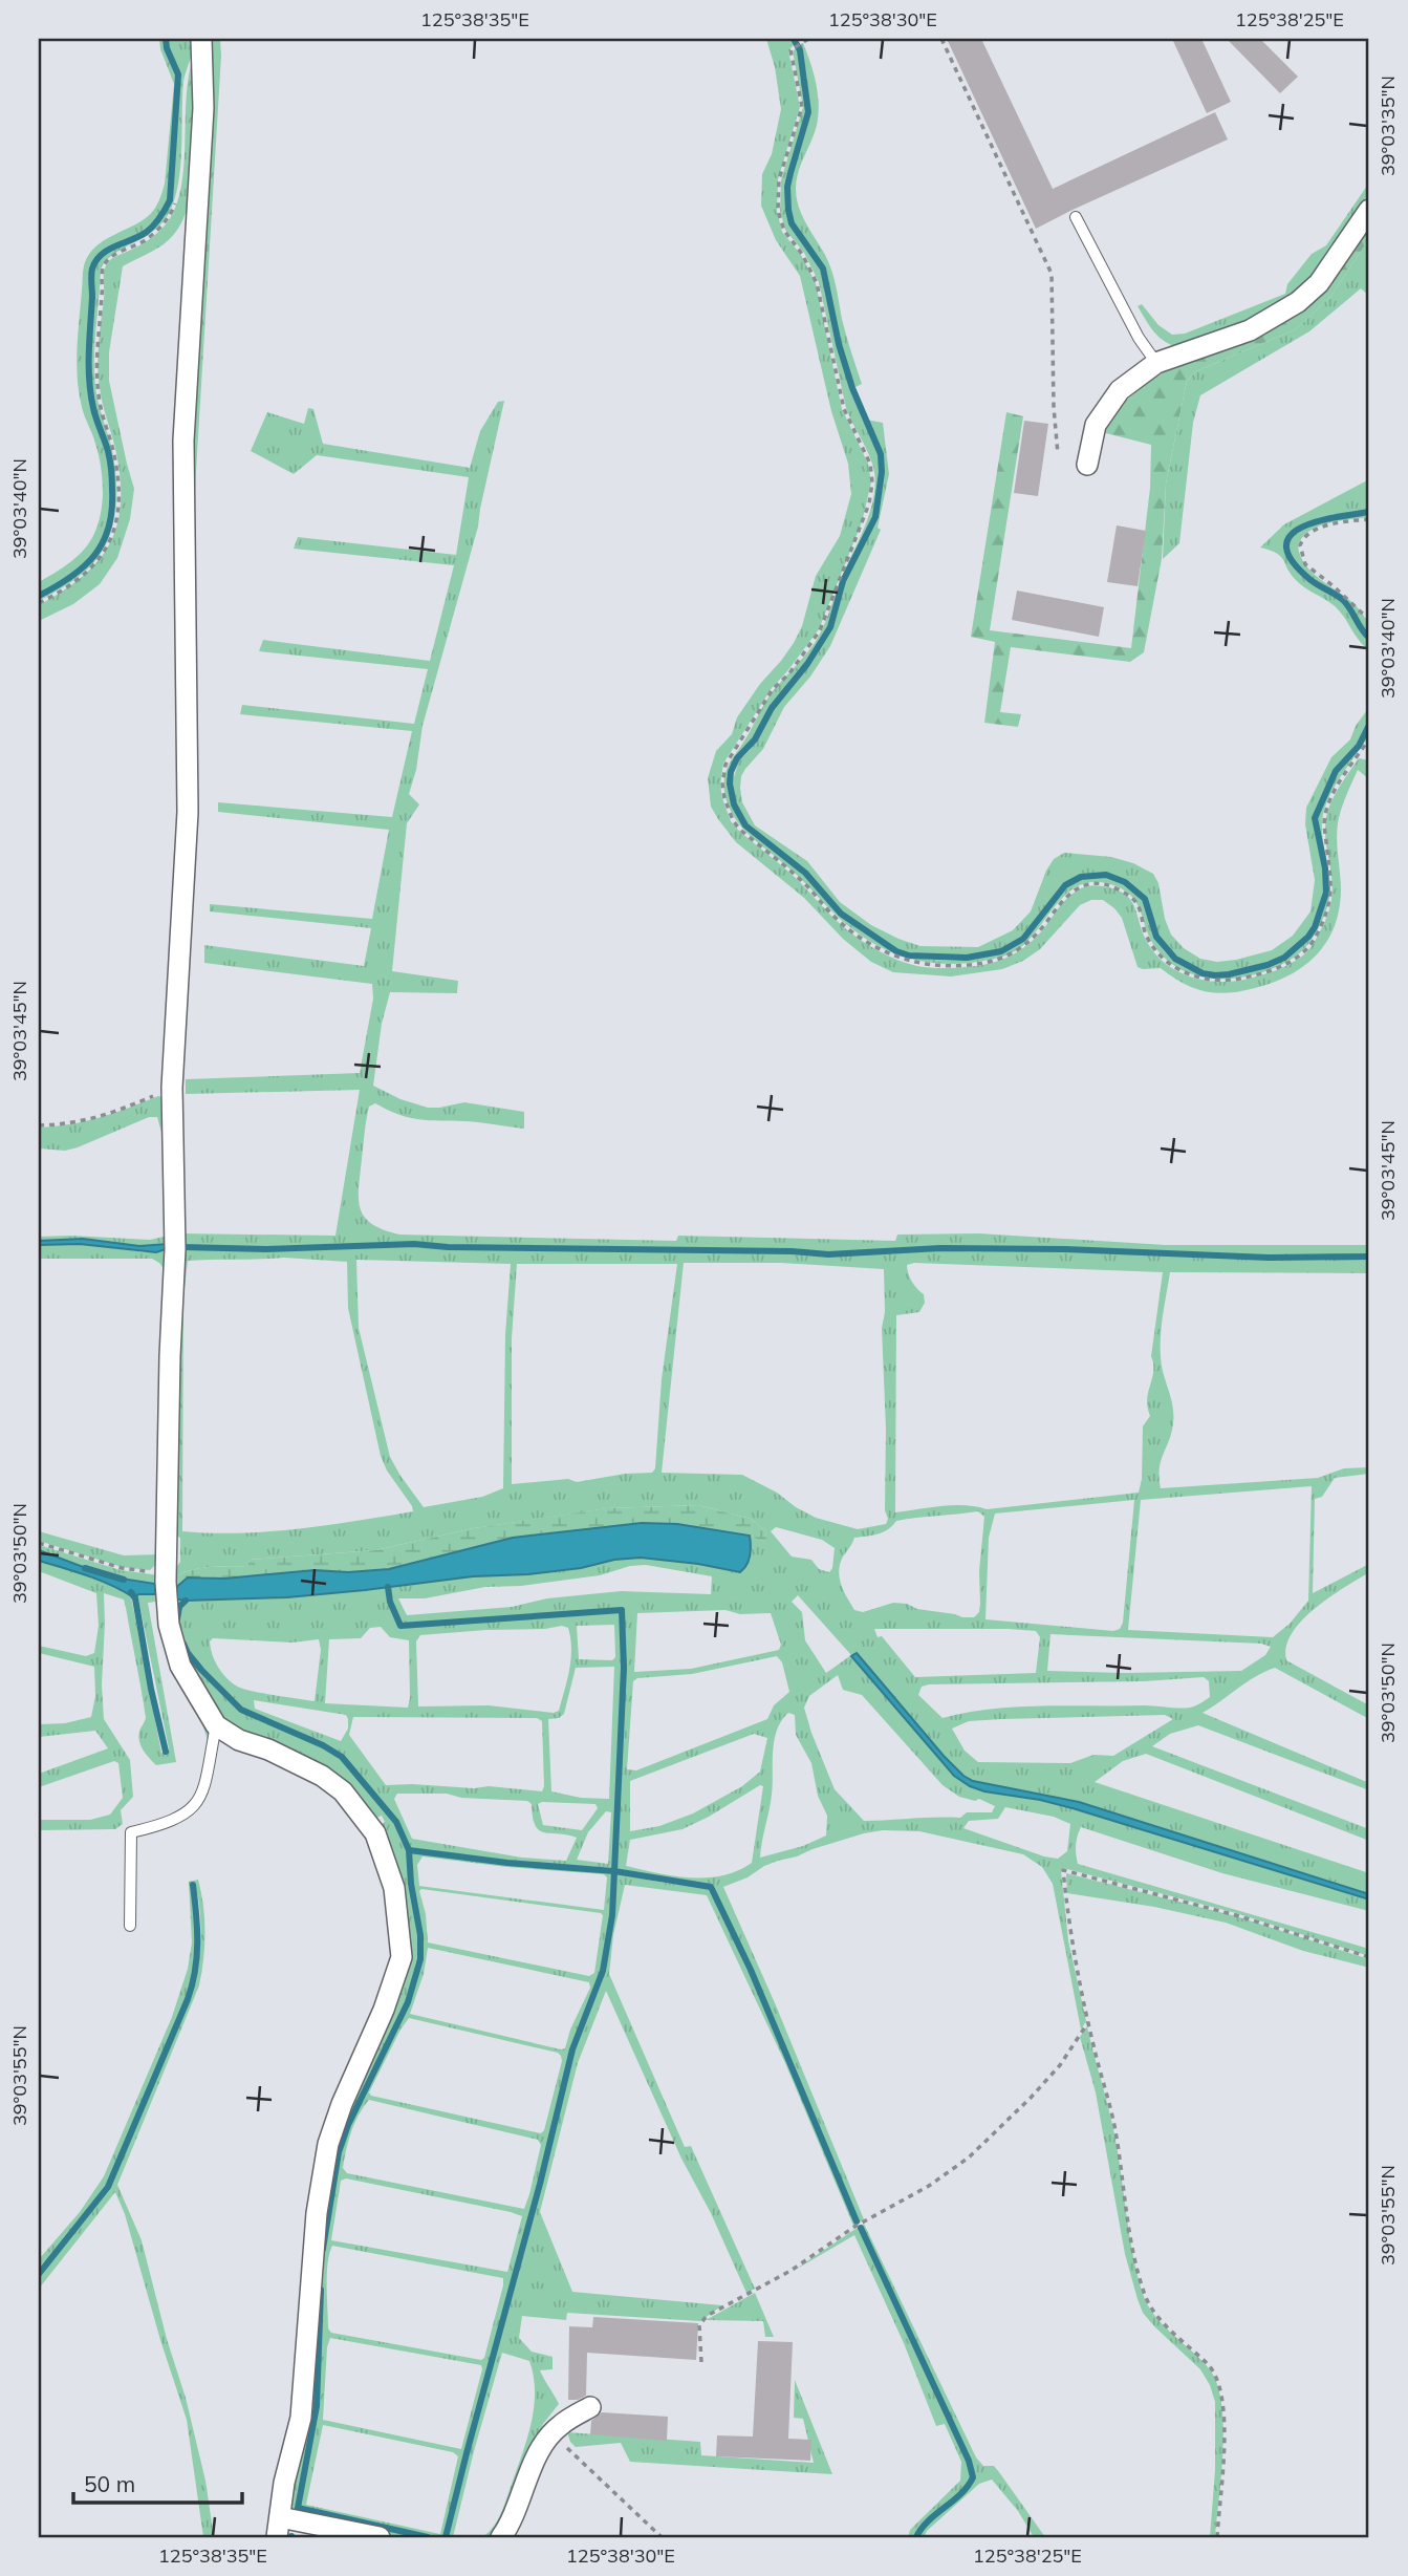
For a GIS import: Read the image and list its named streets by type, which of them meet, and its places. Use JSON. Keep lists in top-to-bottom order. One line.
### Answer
{"scale_bar":"50 m","coordinates":["125°38'35\"E","125°38'30\"E","125°38'25\"E","39°03'35\"N","39°03'40\"N","39°03'45\"N","39°03'50\"N","39°03'55\"N"]}
